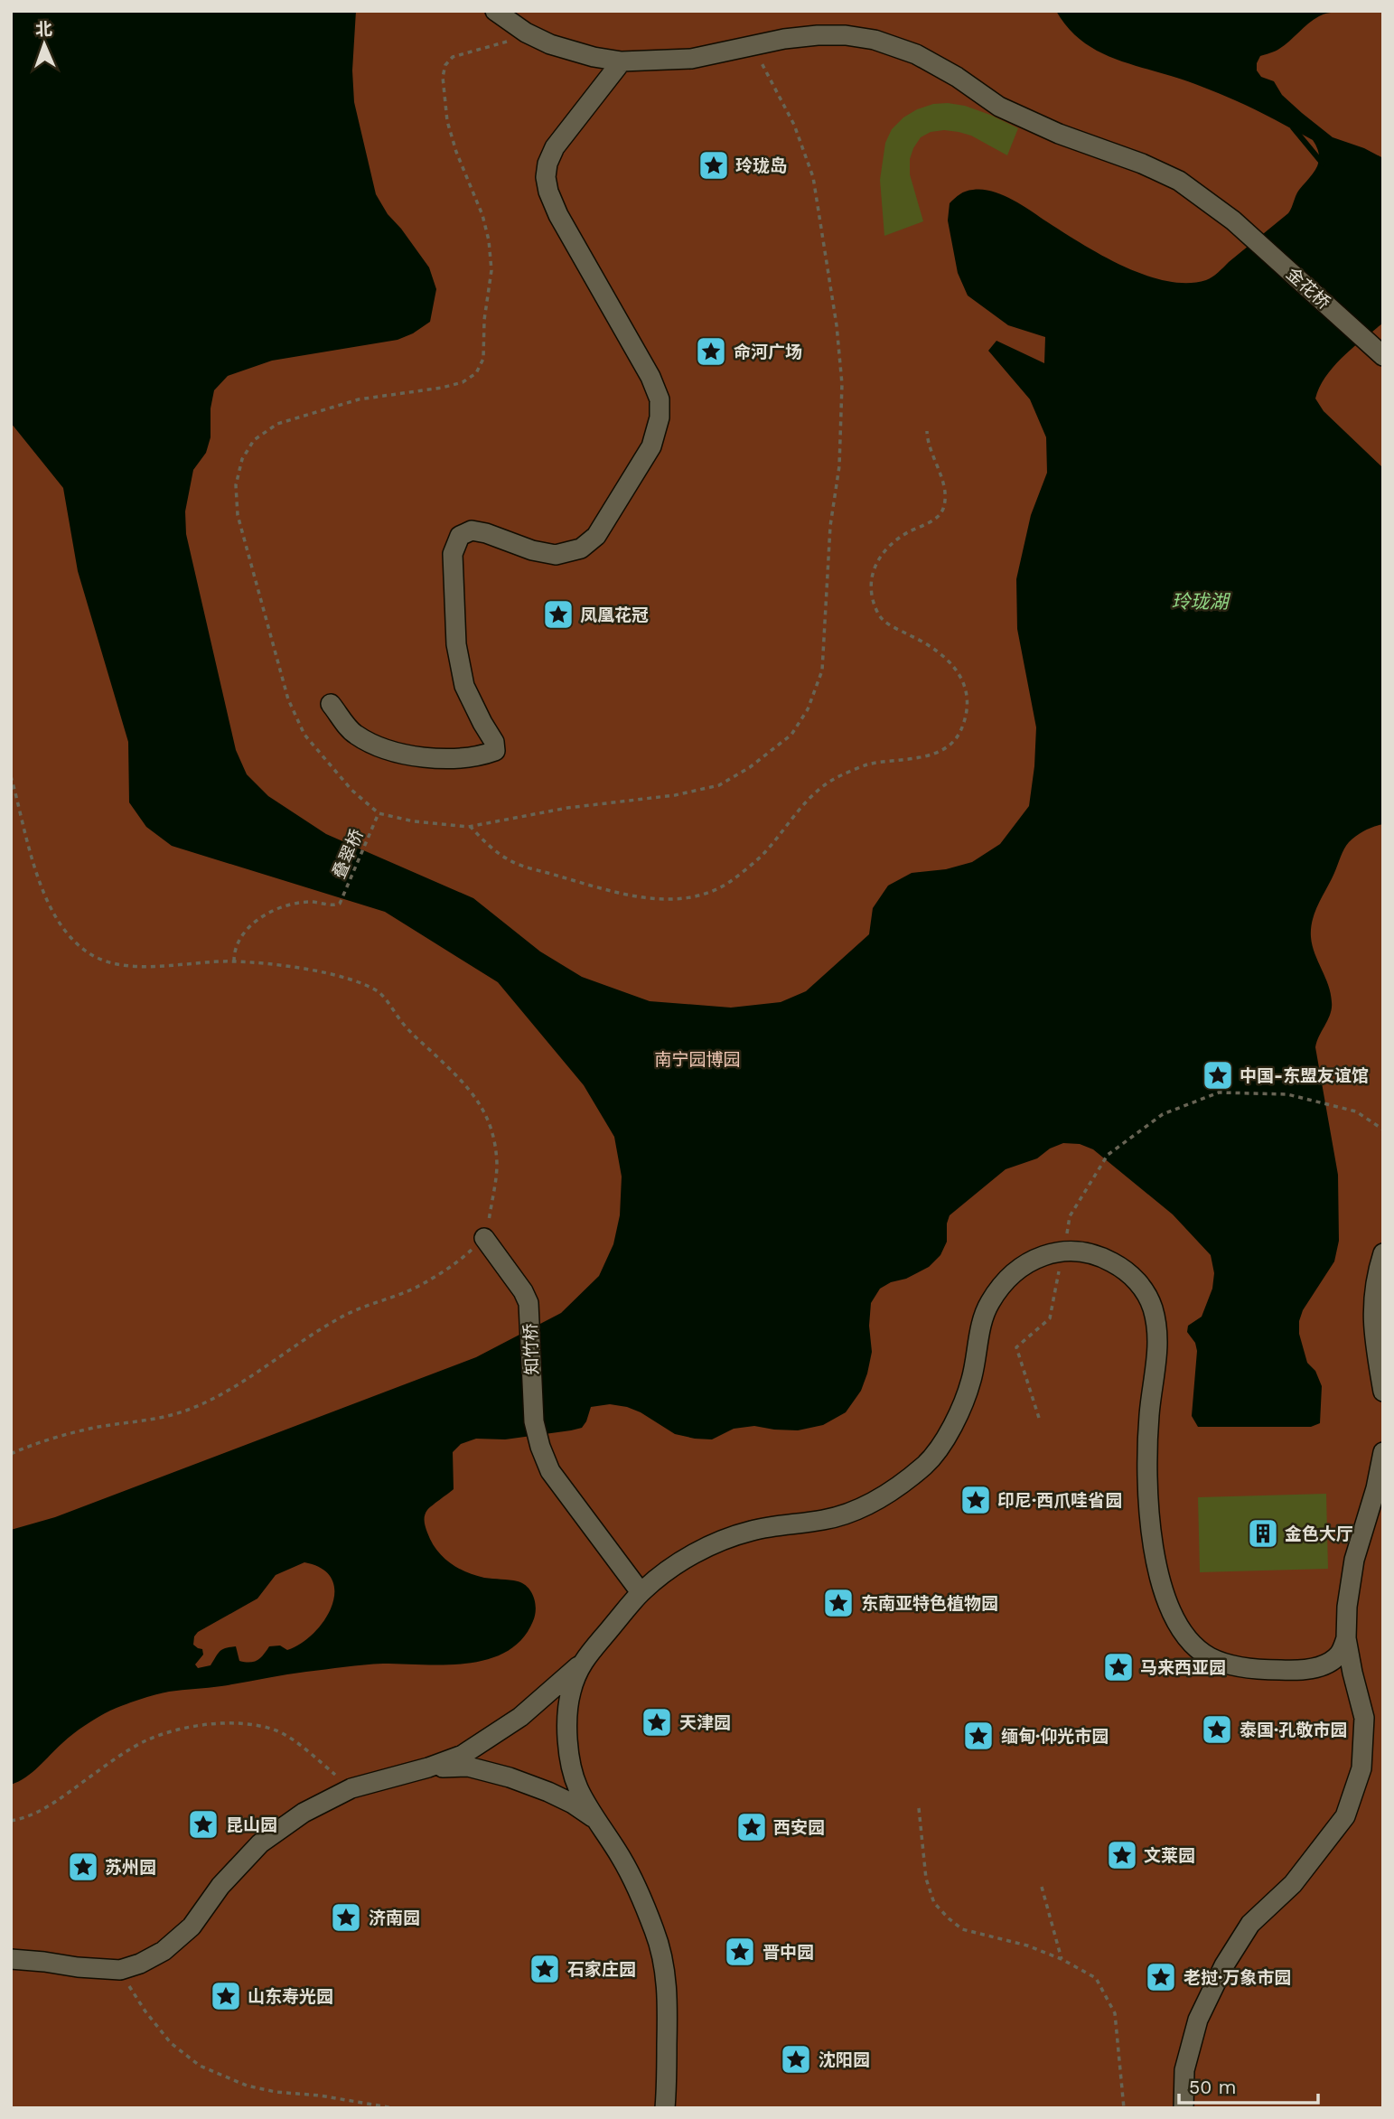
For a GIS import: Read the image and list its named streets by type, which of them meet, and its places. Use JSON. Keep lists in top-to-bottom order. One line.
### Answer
{"streets":{"street":["金花桥","知竹桥"],"path":["叠翠桥"]},"water":["玲珑湖"],"parks":["南宁园博园"],"places":{"place":["玲珑岛","命河广场","凤凰花冠","中国-东盟友谊馆","印尼·西爪哇省园","东南亚特色植物园","马来西亚园","天津园","泰国·孔敬市园","缅甸·仰光市园","昆山园","西安园","文莱园","苏州园","济南园","晋中园","石家庄园","老挝·万象市园","山东寿光园","沈阳园"],"building":["金色大厅"]},"scale_bar":"50 m","north":"top"}
